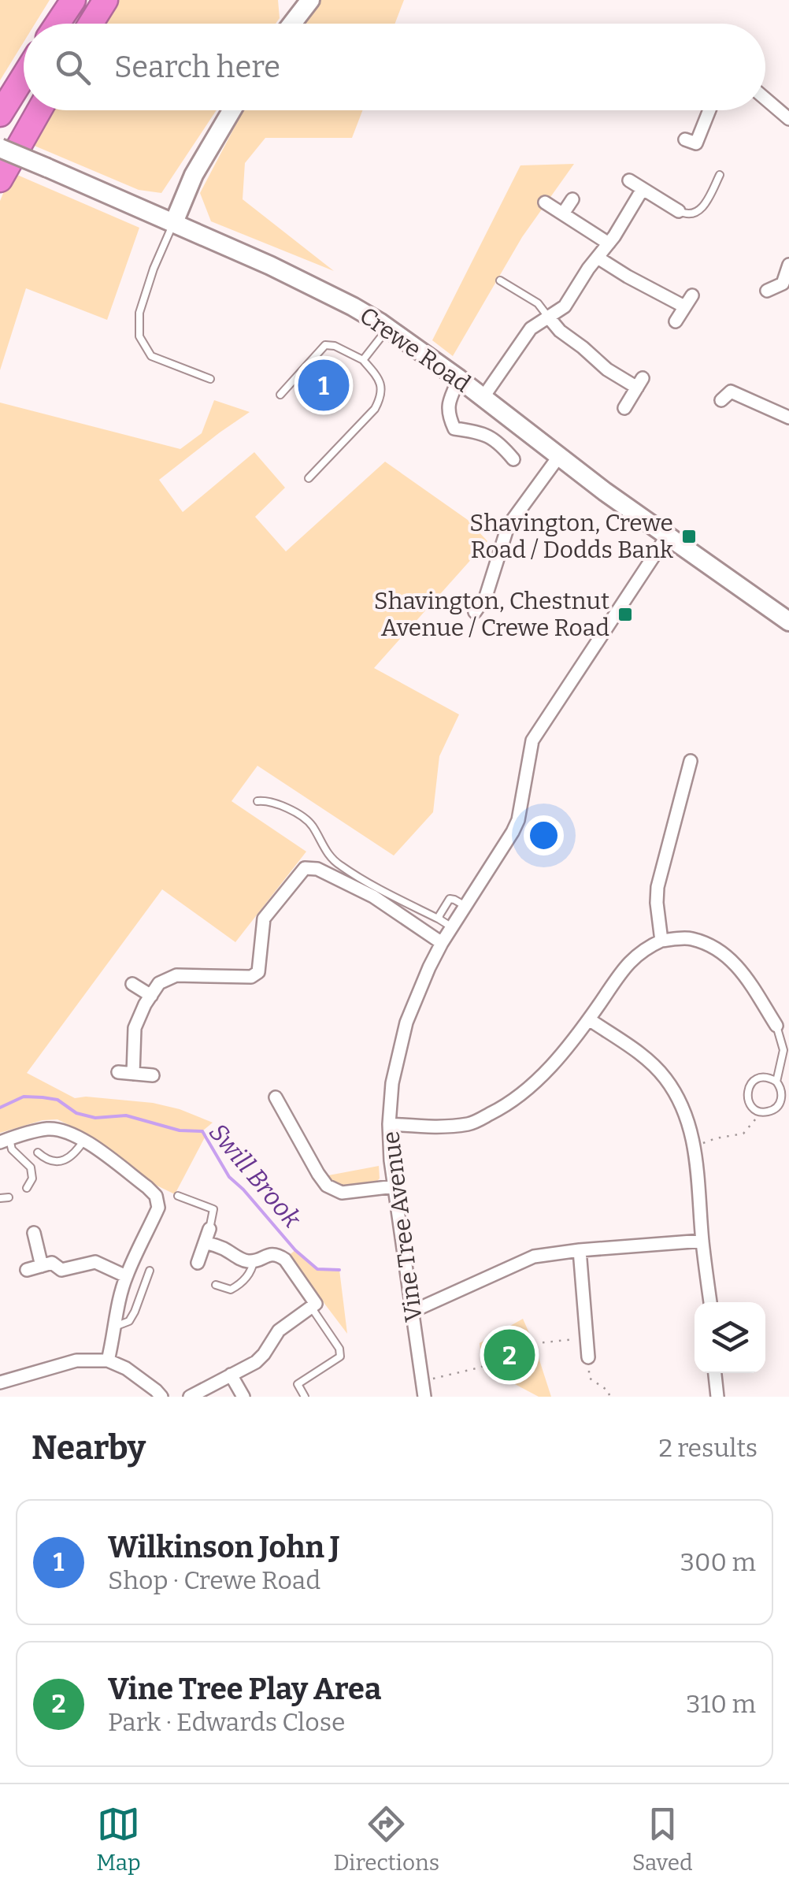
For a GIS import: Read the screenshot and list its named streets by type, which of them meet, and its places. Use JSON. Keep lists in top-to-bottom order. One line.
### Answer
{"streets":{"main road":["Crewe Road"],"street":["Vine Tree Avenue"]},"crossings":[["Crewe Road","Vine Tree Avenue"]],"water":["Swill Brook"],"places":{"transit":["Shavington, Crewe Road / Dodds Bank","Shavington, Chestnut Avenue / Crewe Road"]},"page":{"search":"Search here","pins":["1","2"],"heading":["Nearby","2 results"],"list":[{"mark":"1","name":"Wilkinson John J","note":"Shop · Crewe Road","value":"300 m"},{"mark":"2","name":"Vine Tree Play Area","note":"Park · Edwards Close","value":"310 m"}],"nav":["Map","Directions","Saved"]}}
